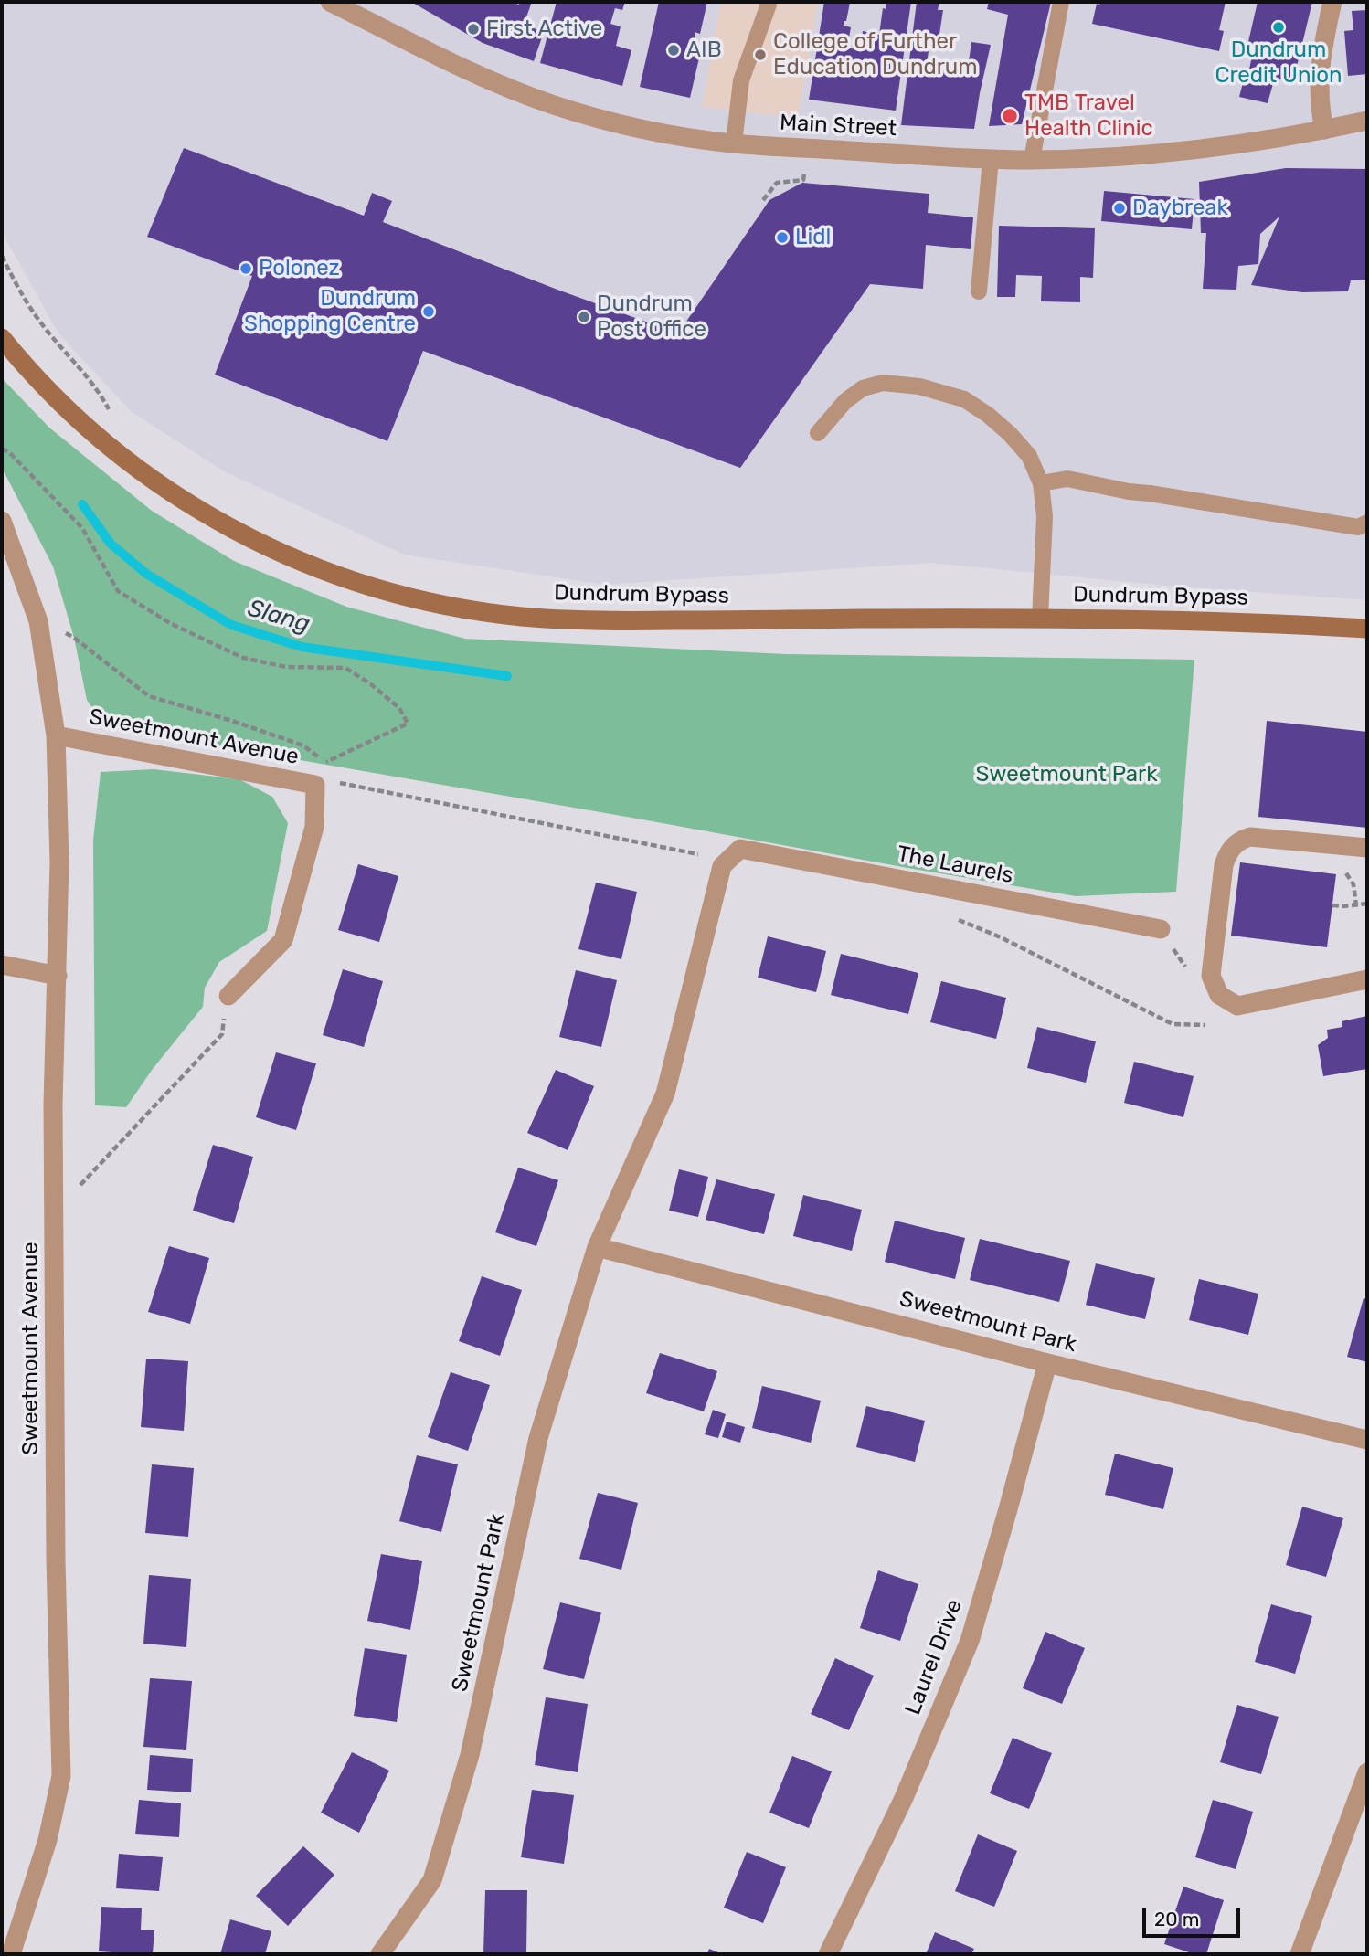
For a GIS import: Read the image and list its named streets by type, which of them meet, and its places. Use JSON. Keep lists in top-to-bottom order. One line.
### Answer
{"streets":{"main road":["Dundrum Bypass"],"street":["Main Street","Sweetmount Avenue","The Laurels","Sweetmount Park","Laurel Drive"]},"crossings":[["The Laurels","Sweetmount Park"],["Sweetmount Park","Laurel Drive"]],"water":["Slang"],"parks":["Sweetmount Park"],"places":["Dundrum Credit Union","First Active","AIB","College of Further Education Dundrum","TMB Travel Health Clinic","Daybreak","Lidl","Polonez","Dundrum Shopping Centre","Dundrum Post Office"],"scale_bar":"20 m"}
